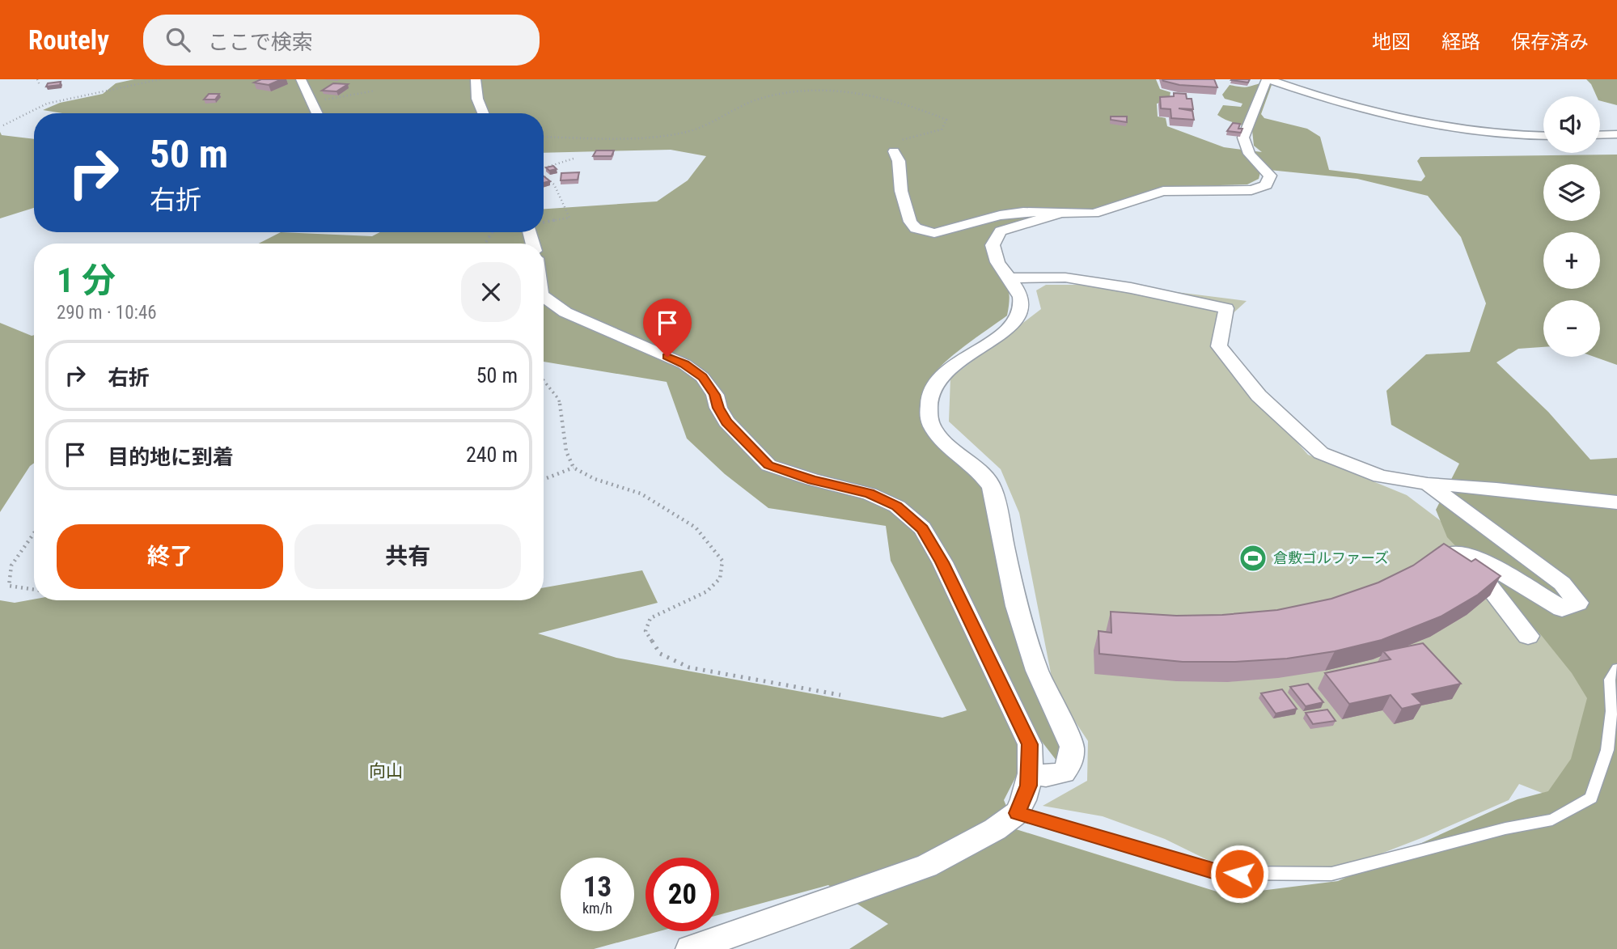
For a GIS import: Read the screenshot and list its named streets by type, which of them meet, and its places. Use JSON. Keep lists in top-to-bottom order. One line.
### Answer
{"parks":["向山"],"places":{"sports":["倉敷ゴルファーズ"]},"page":{"header":"Routely","search":"ここで検索","nav":["地図","経路","保存済み"],"map_buttons":["+","−"],"turn":["50 m","右折"],"heading":["1 分","290 m · 10:46"],"list":[{"name":"右折","value":"50 m"},{"name":"目的地に到着","value":"240 m"}],"buttons":["終了","共有"],"speed":"13 km/h","limit":"20"}}
